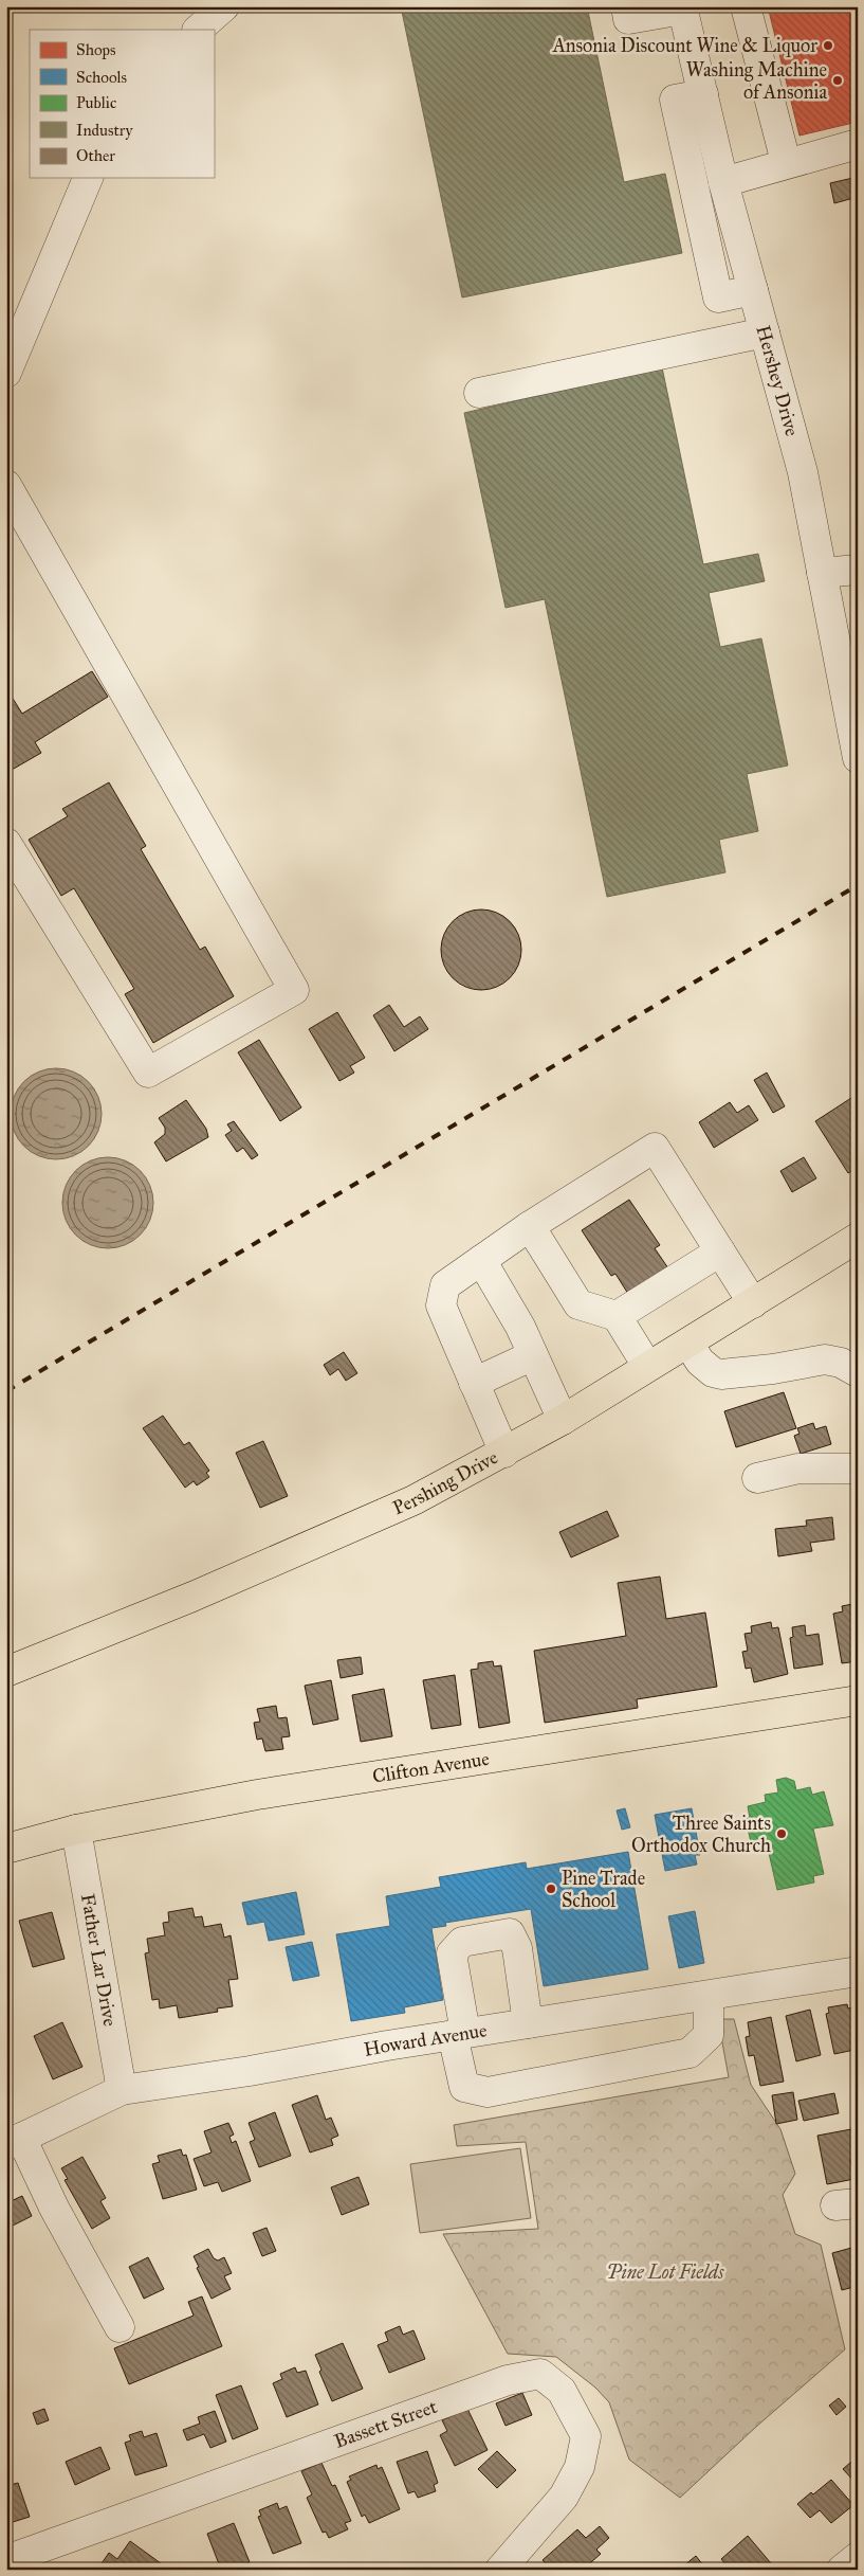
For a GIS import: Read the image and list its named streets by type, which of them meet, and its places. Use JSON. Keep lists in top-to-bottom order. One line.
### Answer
{"streets":{"main road":["Pershing Drive","Clifton Avenue"],"street":["Hershey Drive","Father Lar Drive","Howard Avenue","Bassett Street"]},"crossings":[["Clifton Avenue","Father Lar Drive"],["Father Lar Drive","Howard Avenue"]],"parks":["Pine Lot Fields"],"places":["Ansonia Discount Wine & Liquor","Washing Machine of Ansonia","Three Saints Orthodox Church","Pine Trade School"],"legend":["Shops","Schools","Public","Industry","Other"]}
